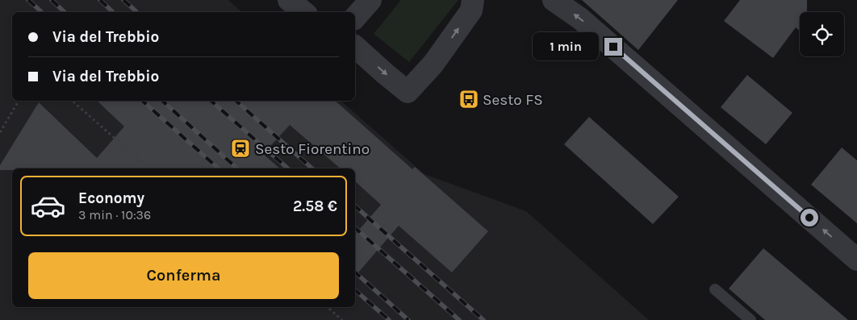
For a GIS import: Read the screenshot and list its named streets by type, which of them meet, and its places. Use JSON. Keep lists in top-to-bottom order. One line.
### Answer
{"places":{"bus stop":["Sesto FS"],"station":["Sesto Fiorentino"]},"page":{"banner":["Via del Trebbio","Via del Trebbio"],"bubble":"1 min","list":[{"name":"Economy","note":"3 min · 10:36","value":"2.58 €"}],"buttons":"Conferma"}}
